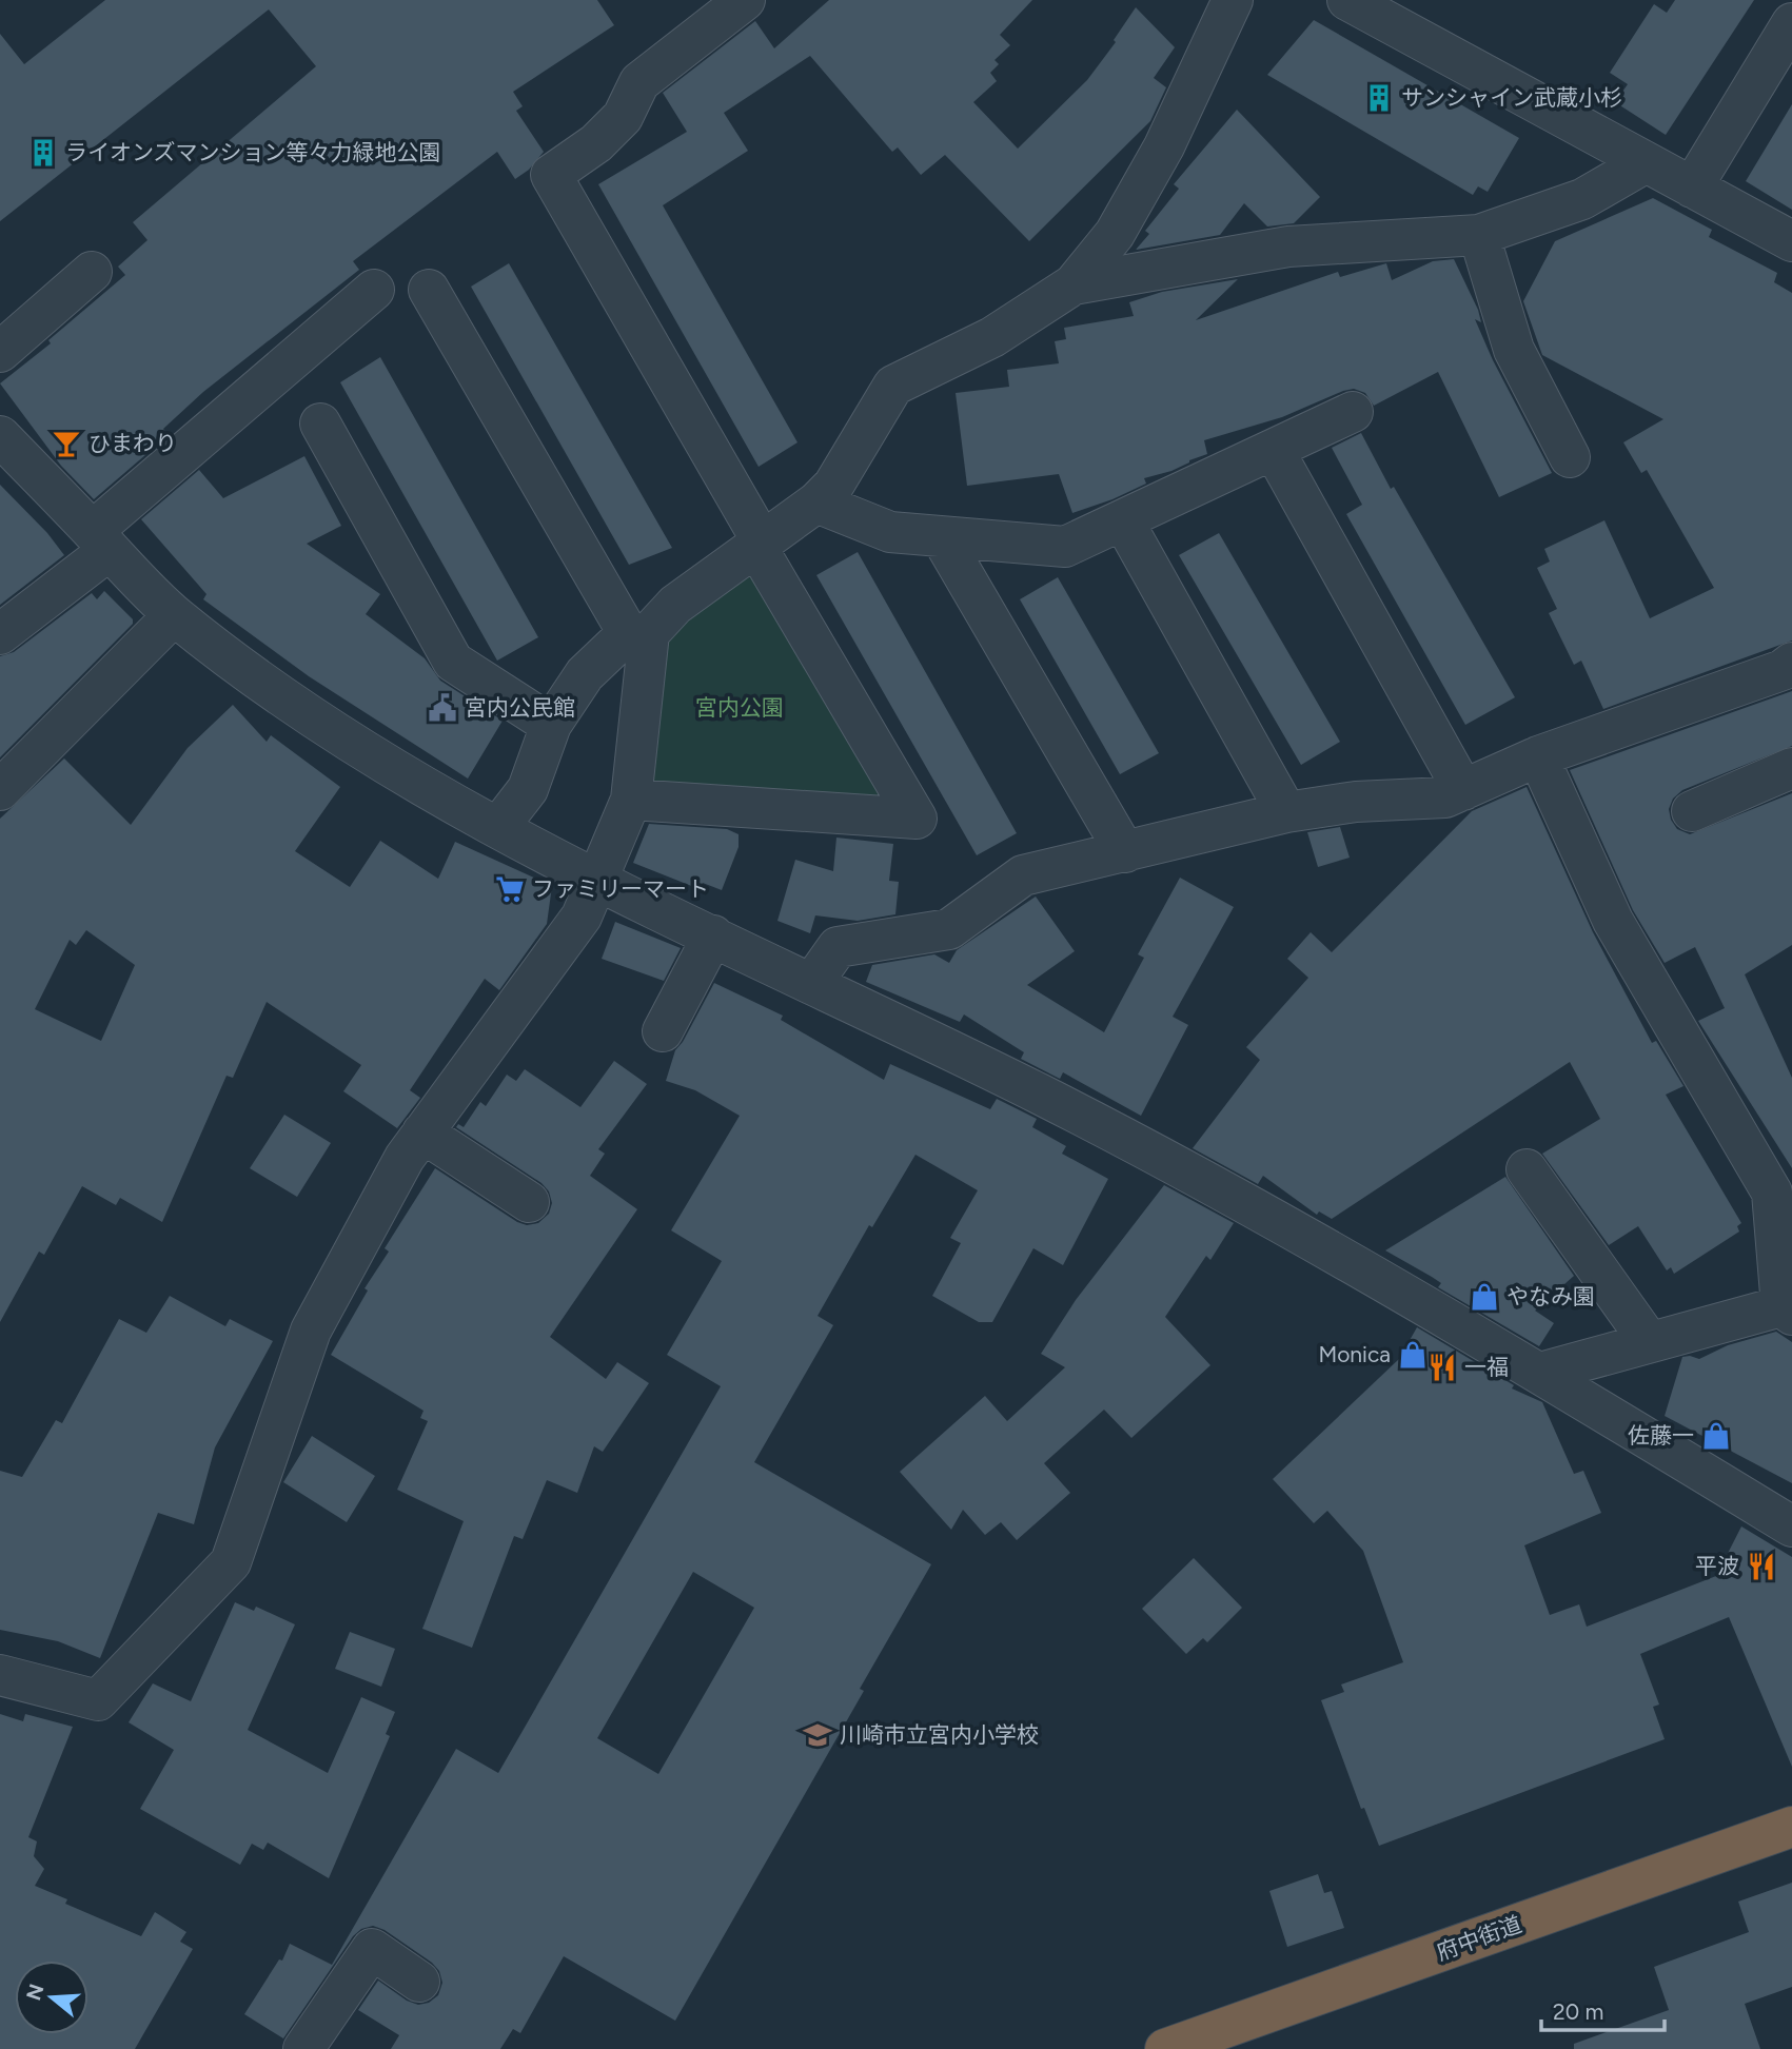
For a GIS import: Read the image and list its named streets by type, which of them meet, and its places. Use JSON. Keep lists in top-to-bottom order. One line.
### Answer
{"streets":{"highway":["府中街道"]},"parks":["宮内公園"],"places":{"building":["サンシャイン武蔵小杉","ライオンズマンション等々力緑地公園"],"bar":["ひまわり"],"public building":["宮内公民館"],"supermarket":["ファミリーマート"],"shop":["やなみ園","Monica","佐藤一"],"restaurant":["一福","平波"],"school or university":["川崎市立宮内小学校"]},"scale_bar":"20 m","north":"left"}
